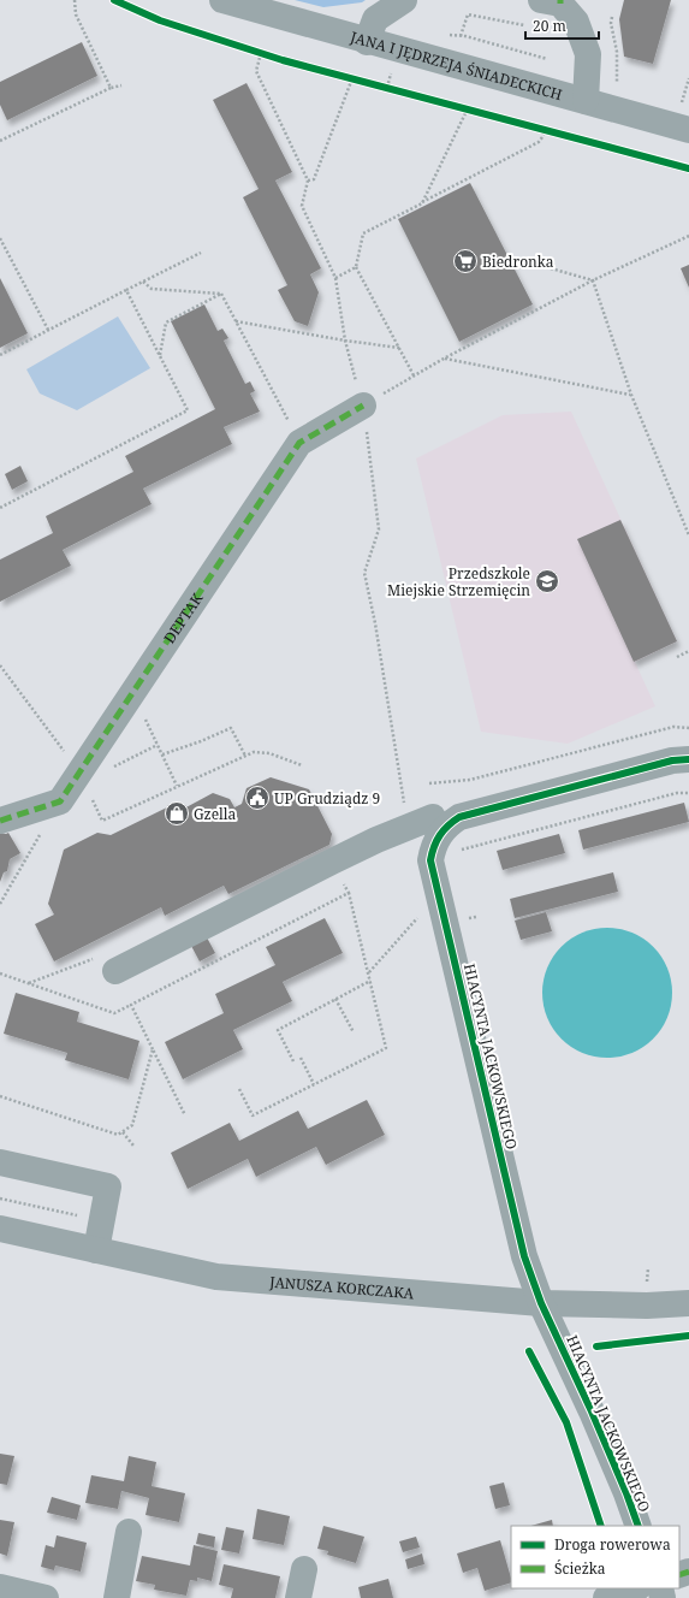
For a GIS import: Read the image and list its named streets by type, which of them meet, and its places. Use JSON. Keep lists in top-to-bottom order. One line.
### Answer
{"streets":{"street":["JANA I JĘDRZEJA ŚNIADECKICH","DEPTAK","HIACYNTA JACKOWSKIEGO","JANUSZA KORCZAKA"]},"crossings":[["HIACYNTA JACKOWSKIEGO","JANUSZA KORCZAKA"]],"places":{"supermarket":["Biedronka"],"school or university":["Przedszkole Miejskie Strzemięcin"],"public building":["UP Grudziądz 9"],"shop":["Gzella"]},"legend":["Droga rowerowa","Ścieżka"],"scale_bar":"20 m"}
